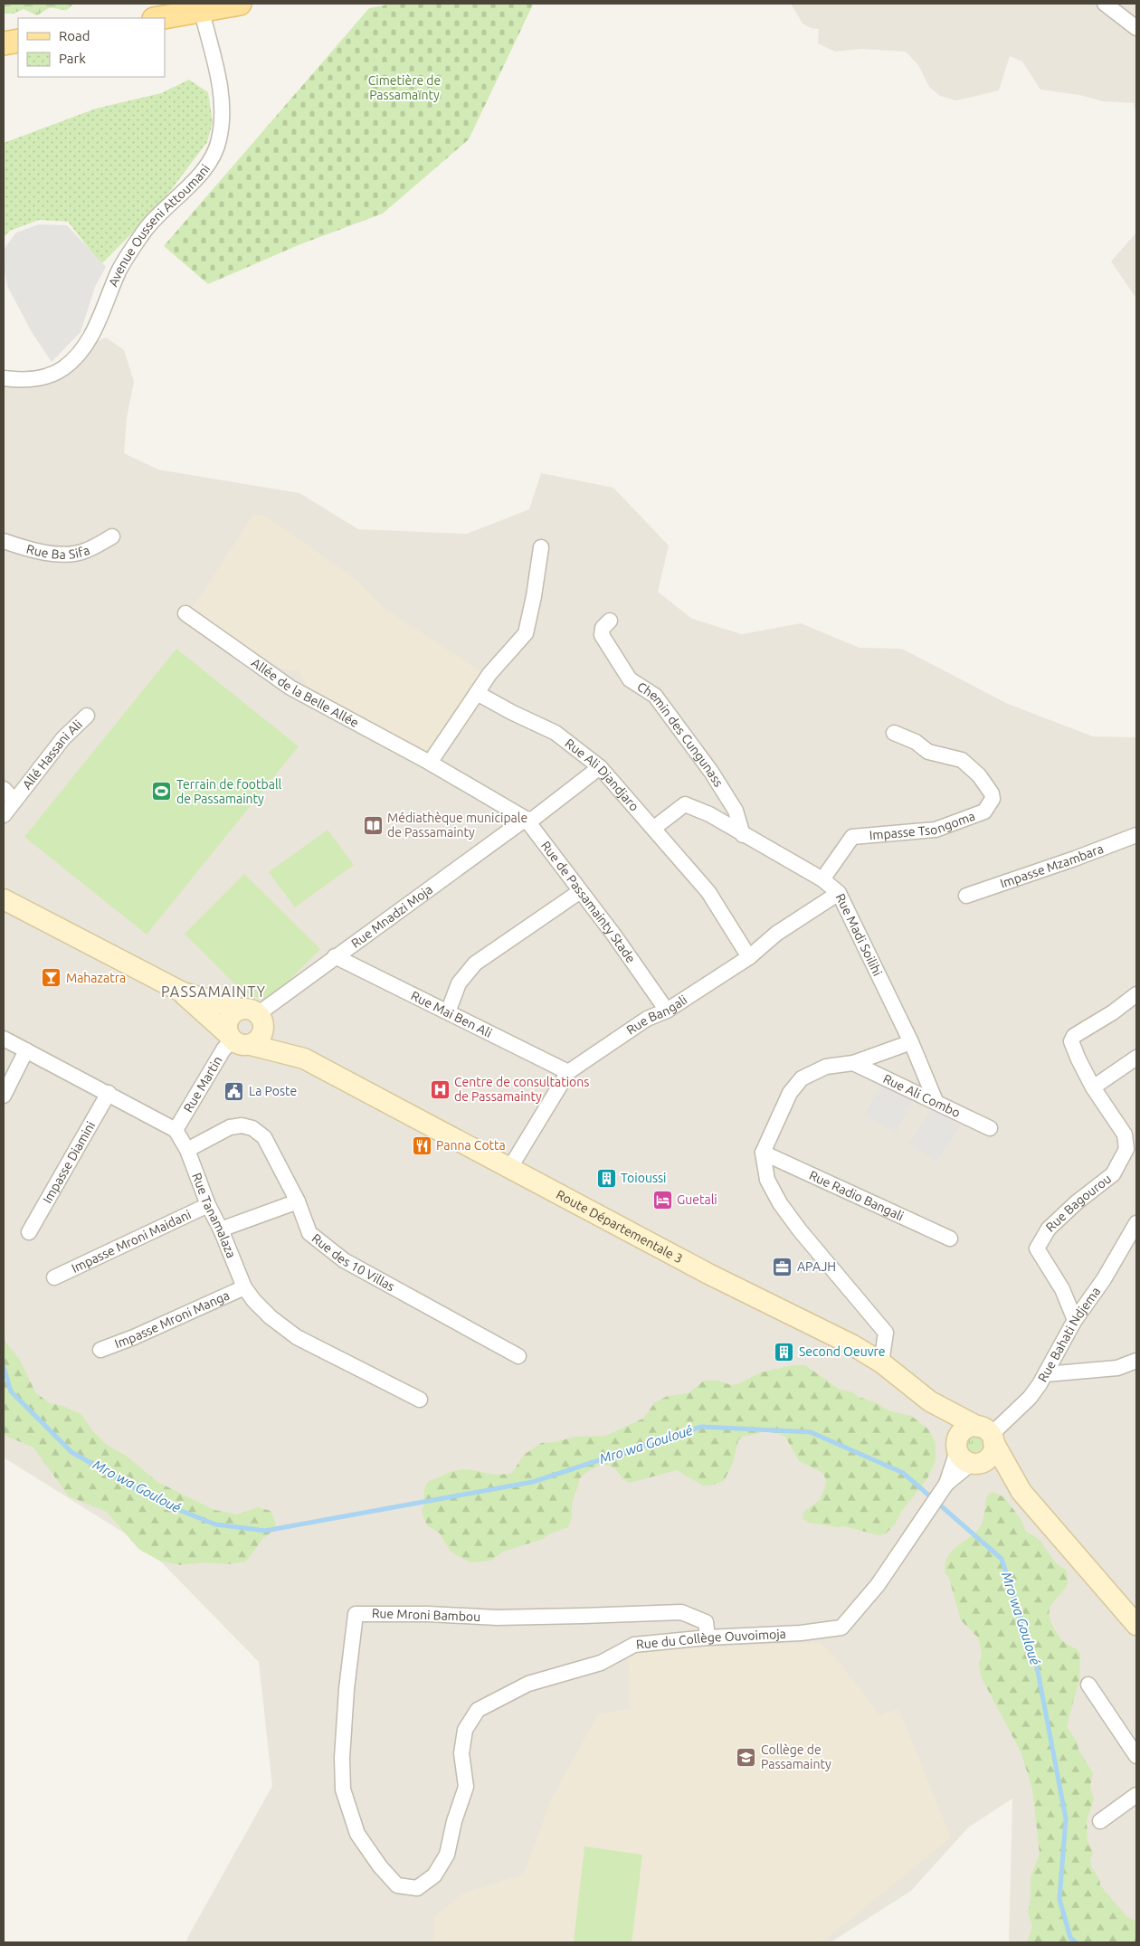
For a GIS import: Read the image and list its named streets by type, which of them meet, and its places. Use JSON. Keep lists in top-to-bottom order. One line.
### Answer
{"streets":{"main road":["Route Départementale 3"],"street":["Avenue Ousseni Attoumani","Rue Ba Sifa","Allée de la Belle Allée","Chemin des Cungunass","Allé Hassani Ali","Rue Ali Djandjaro","Impasse Tsongoma","Impasse Mzambara","Rue de Passamainty Stade","Rue Mnadzi Moja","Rue Madi Soilihi","Rue Mai Ben Ali","Rue Bangali","Rue Martin","Rue Ali Combo","Impasse Diamini","Rue Radio Bangali","Rue Bagourou","Rue Tanamalaza","Impasse Mroni Maidani","Rue des 10 Villas","Impasse Mroni Manga","Rue Bahati Ndjema","Rue Mroni Bambou","Rue du Collège Ouvoimoja"]},"crossings":[["Allée de la Belle Allée","Rue de Passamainty Stade"],["Chemin des Cungunass","Rue Madi Soilihi"],["Rue Ali Djandjaro","Rue Mnadzi Moja"],["Rue Ali Djandjaro","Rue Madi Soilihi"],["Rue Ali Djandjaro","Rue Bangali"],["Impasse Tsongoma","Rue Madi Soilihi"],["Rue de Passamainty Stade","Rue Mnadzi Moja"],["Rue de Passamainty Stade","Rue Bangali"],["Rue Mnadzi Moja","Rue Mai Ben Ali"],["Rue Mnadzi Moja","Route Départementale 3"],["Rue Madi Soilihi","Rue Bangali"],["Rue Madi Soilihi","Rue Ali Combo"],["Rue Mai Ben Ali","Rue Bangali"],["Rue Bangali","Route Départementale 3"],["Rue Martin","Rue Tanamalaza"],["Rue Martin","Route Départementale 3"],["Rue Bagourou","Rue Bahati Ndjema"],["Rue Tanamalaza","Impasse Mroni Maidani"],["Rue Tanamalaza","Rue des 10 Villas"],["Rue Tanamalaza","Impasse Mroni Manga"],["Route Départementale 3","Rue Bahati Ndjema"],["Route Départementale 3","Rue du Collège Ouvoimoja"],["Rue Bahati Ndjema","Rue du Collège Ouvoimoja"],["Rue Mroni Bambou","Rue du Collège Ouvoimoja"]],"districts":["PASSAMAINTY"],"water":["Mro wa Gouloué"],"parks":["Cimetière de Passamaïnty"],"places":{"sports":["Terrain de football de Passamainty"],"library":["Médiathèque municipale de Passamainty"],"bar":["Mahazatra"],"hospital":["Centre de consultations de Passamainty"],"public building":["La Poste"],"restaurant":["Panna Cotta"],"building":["Toioussi","Second Oeuvre"],"hotel":["Guetali"],"office":["APAJH"],"school or university":["Collège de Passamainty"]},"legend":["Road","Park"]}
